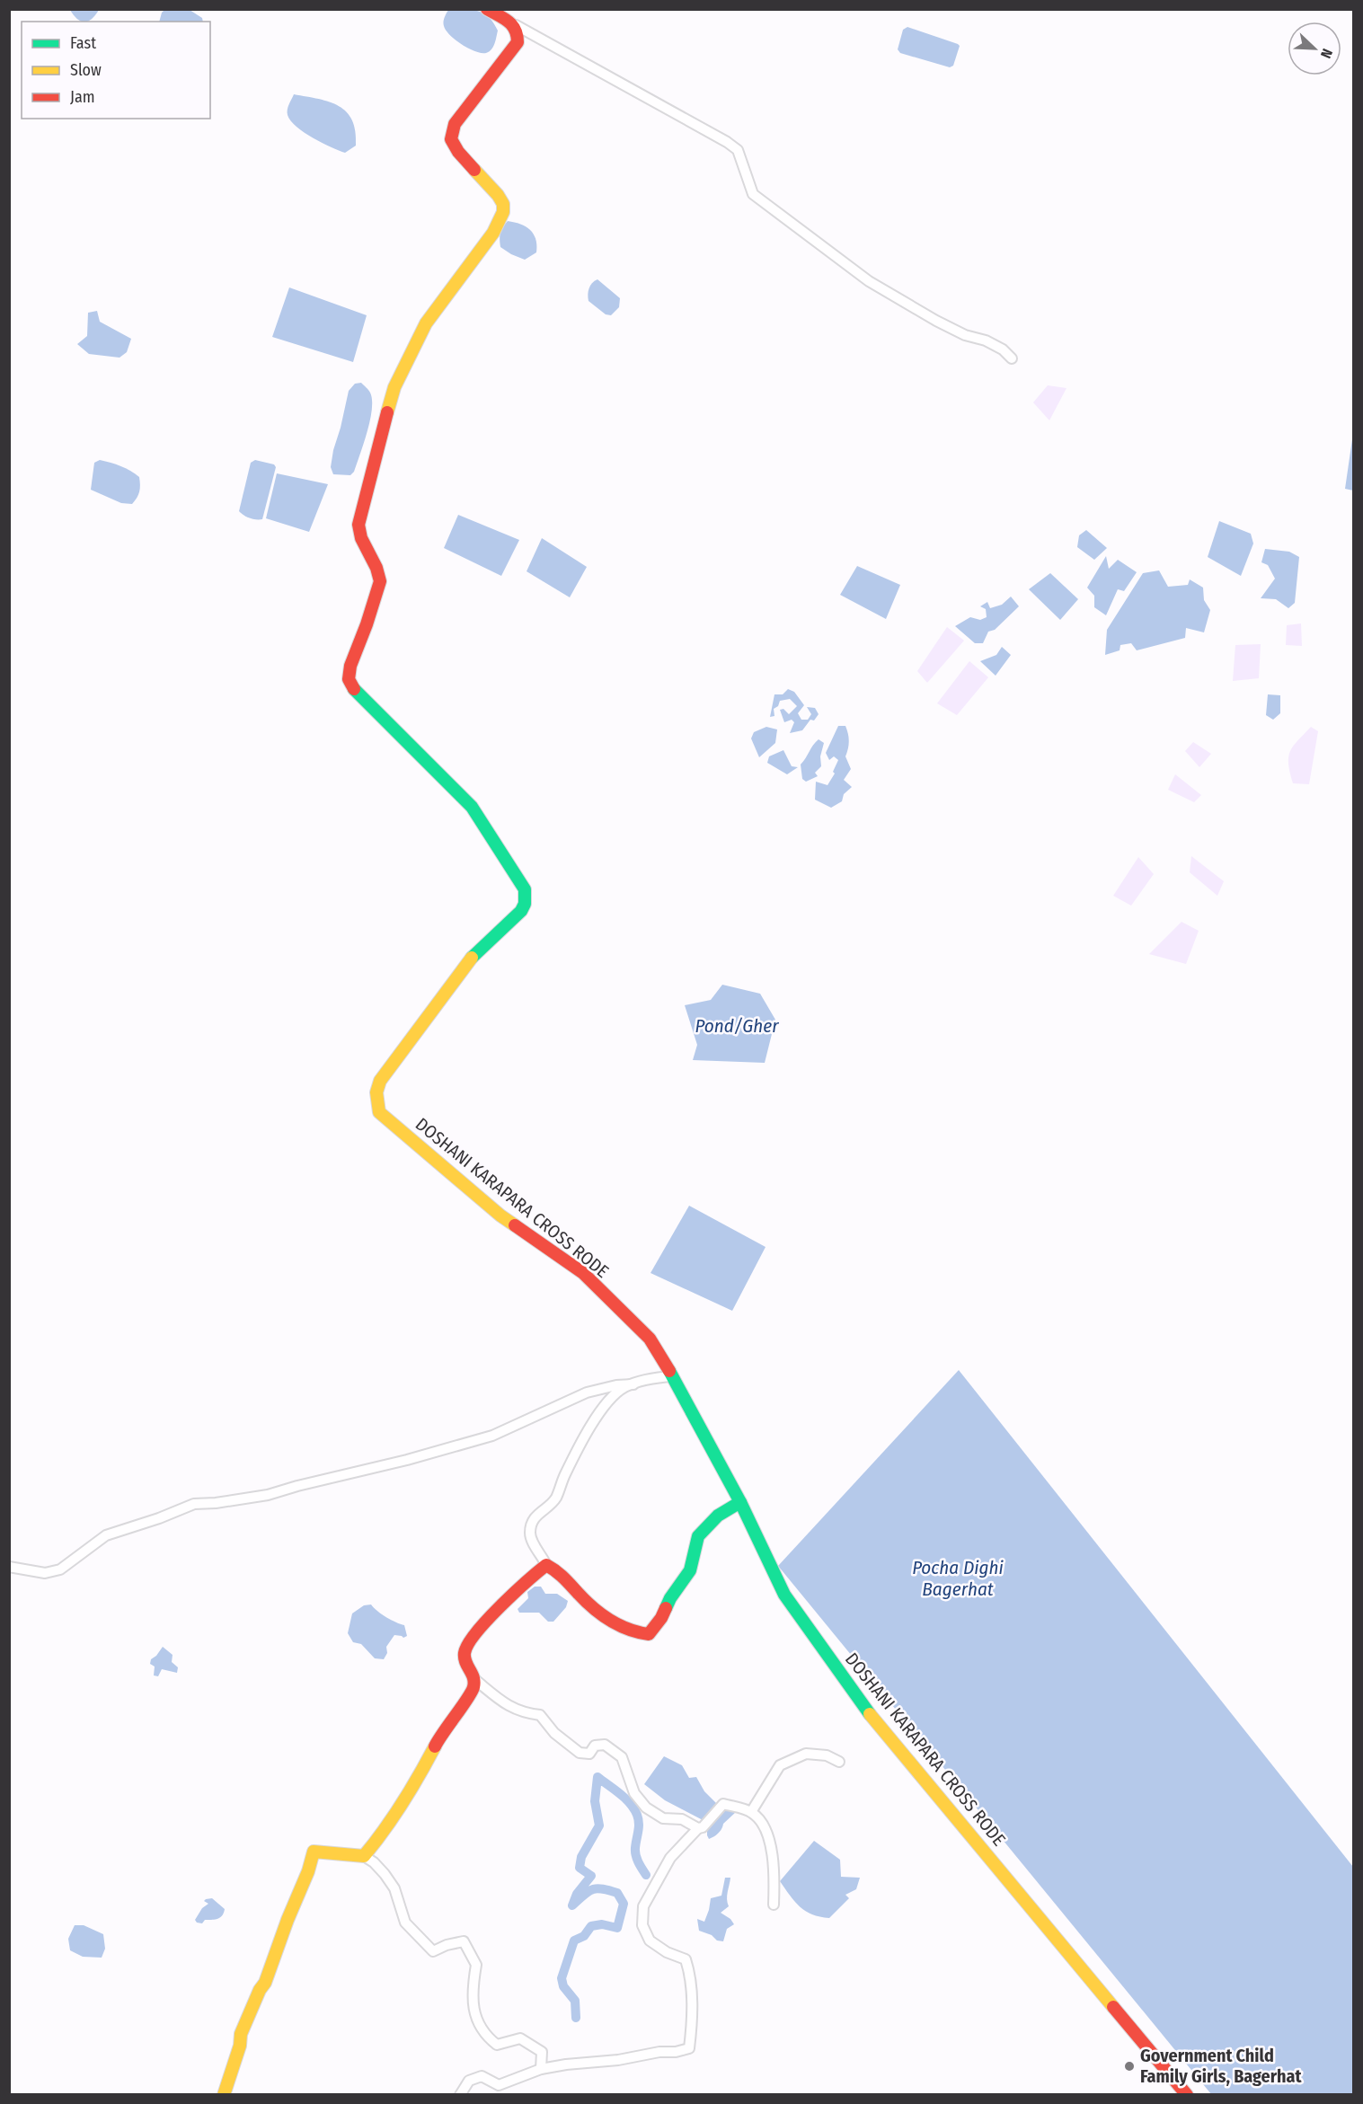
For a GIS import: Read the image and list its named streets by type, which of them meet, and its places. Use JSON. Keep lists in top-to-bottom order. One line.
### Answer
{"streets":{"street":["DOSHANI KARAPARA CROSS RODE"]},"water":["Pond/Gher","Pocha Dighi Bagerhat"],"places":["Government Child Family Girls, Bagerhat"],"legend":["Fast","Slow","Jam"],"north":"bottom right"}
